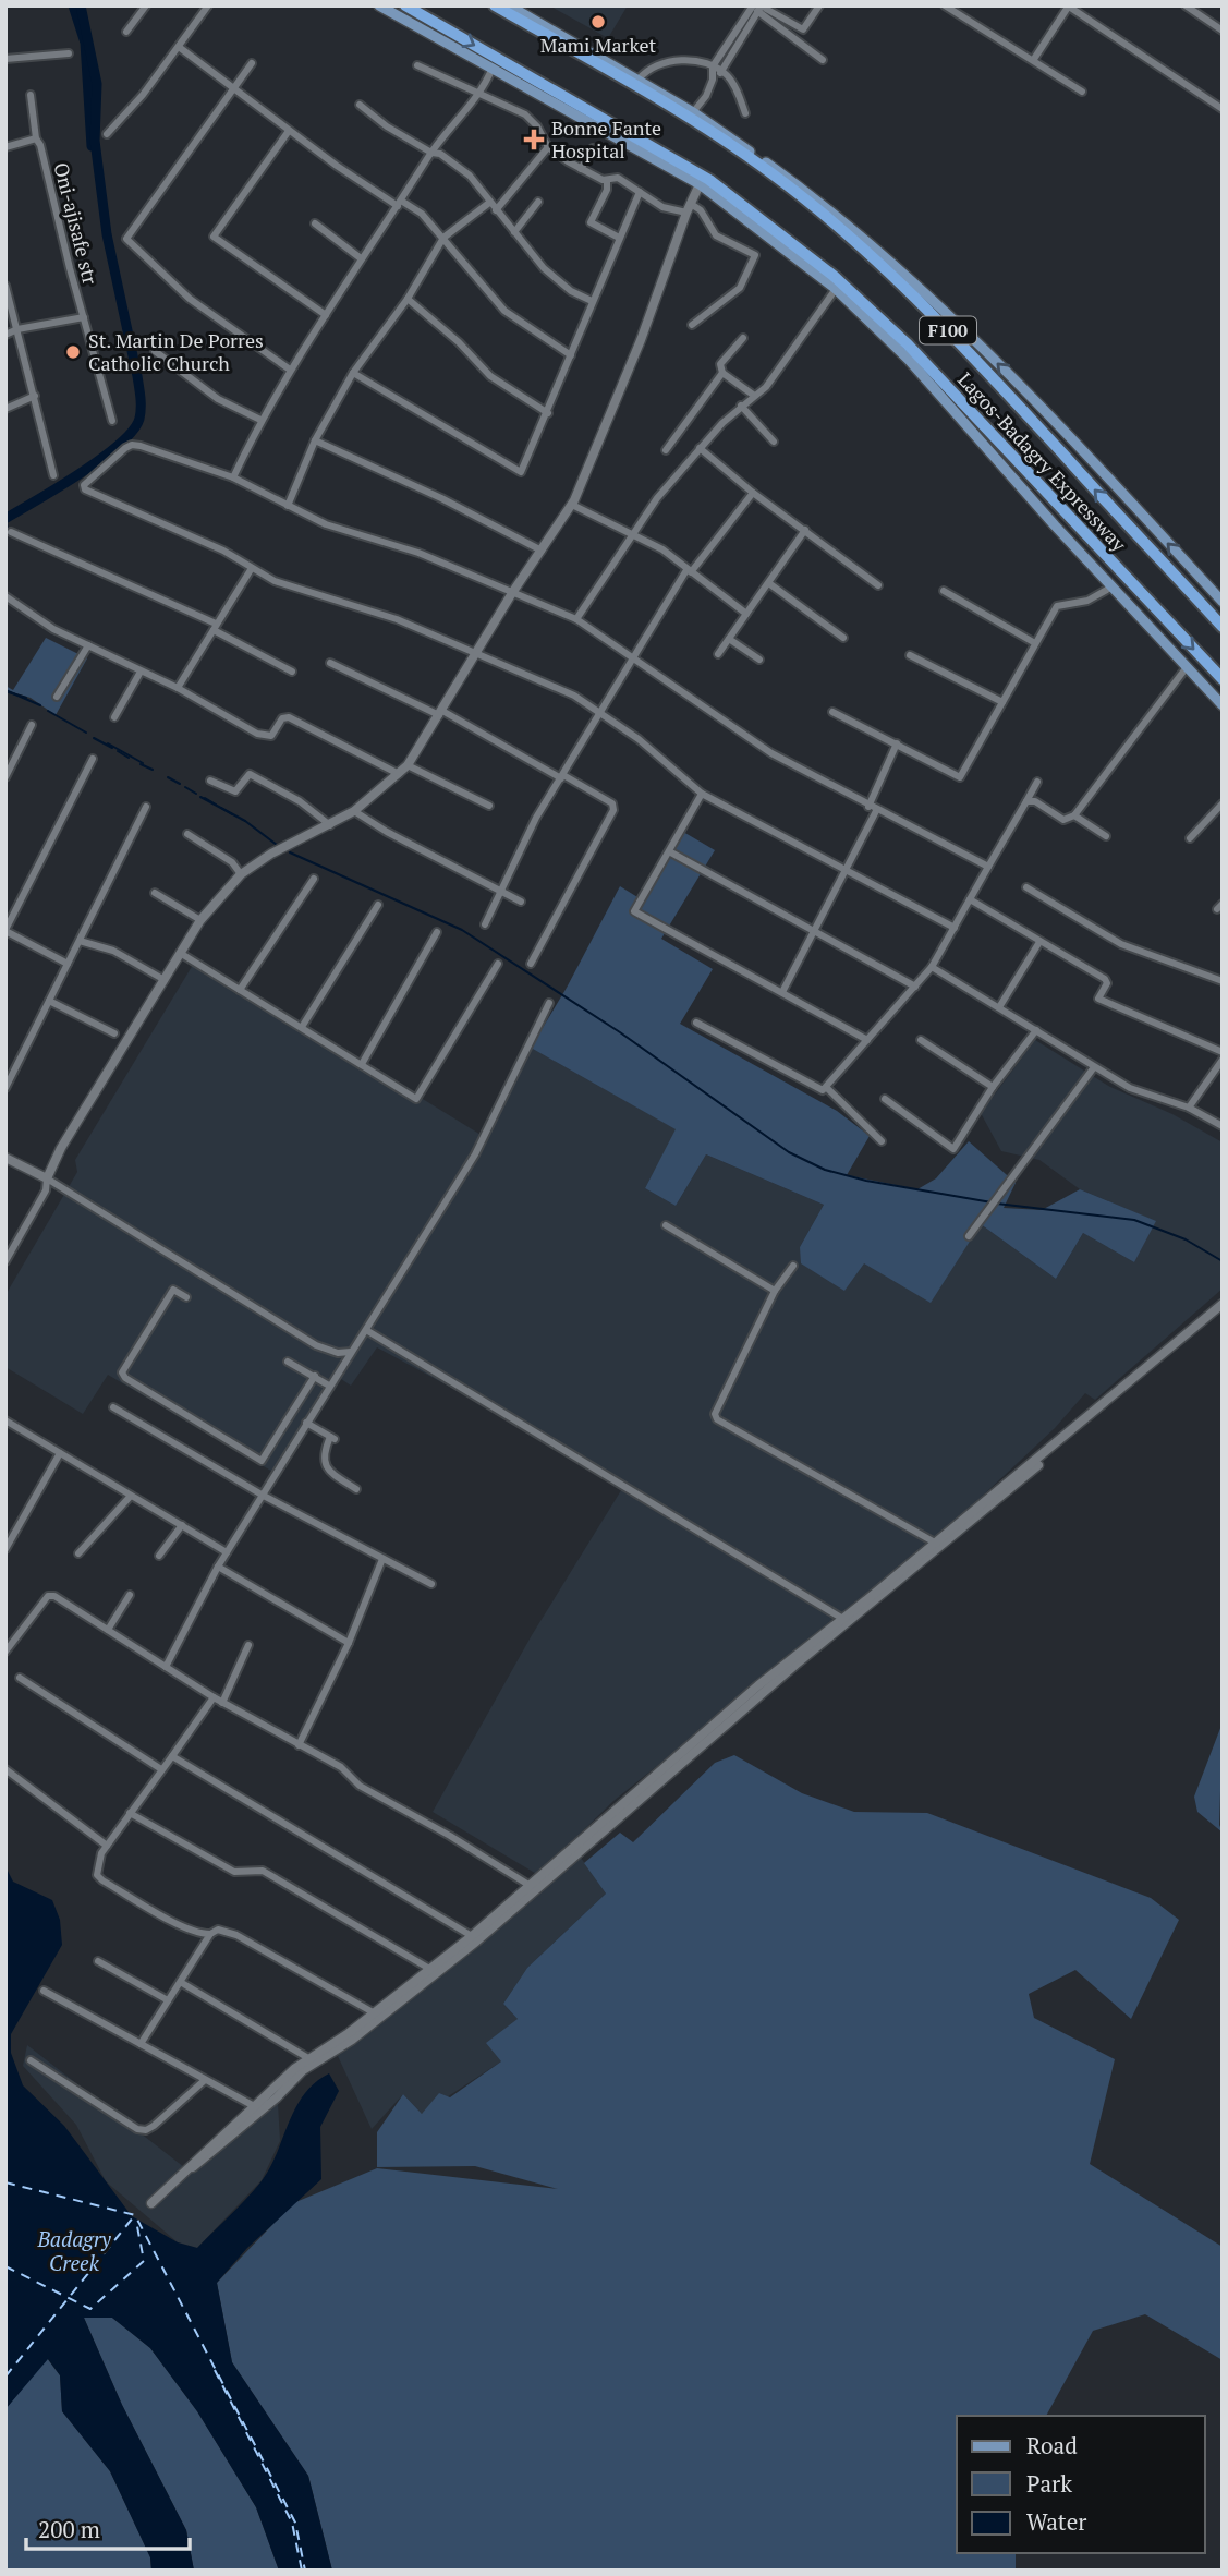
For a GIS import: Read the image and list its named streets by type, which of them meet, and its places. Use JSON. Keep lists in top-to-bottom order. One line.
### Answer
{"streets":{"highway":["F100","Lagos-Badagry Expressway"],"street":["Oni-ajisafe str"]},"water":["Badagry Creek"],"places":{"other":["Mami Market","St. Martin De Porres Catholic Church"],"health":["Bonne Fante Hospital"]},"legend":["Road","Park","Water"],"scale_bar":"200 m"}
